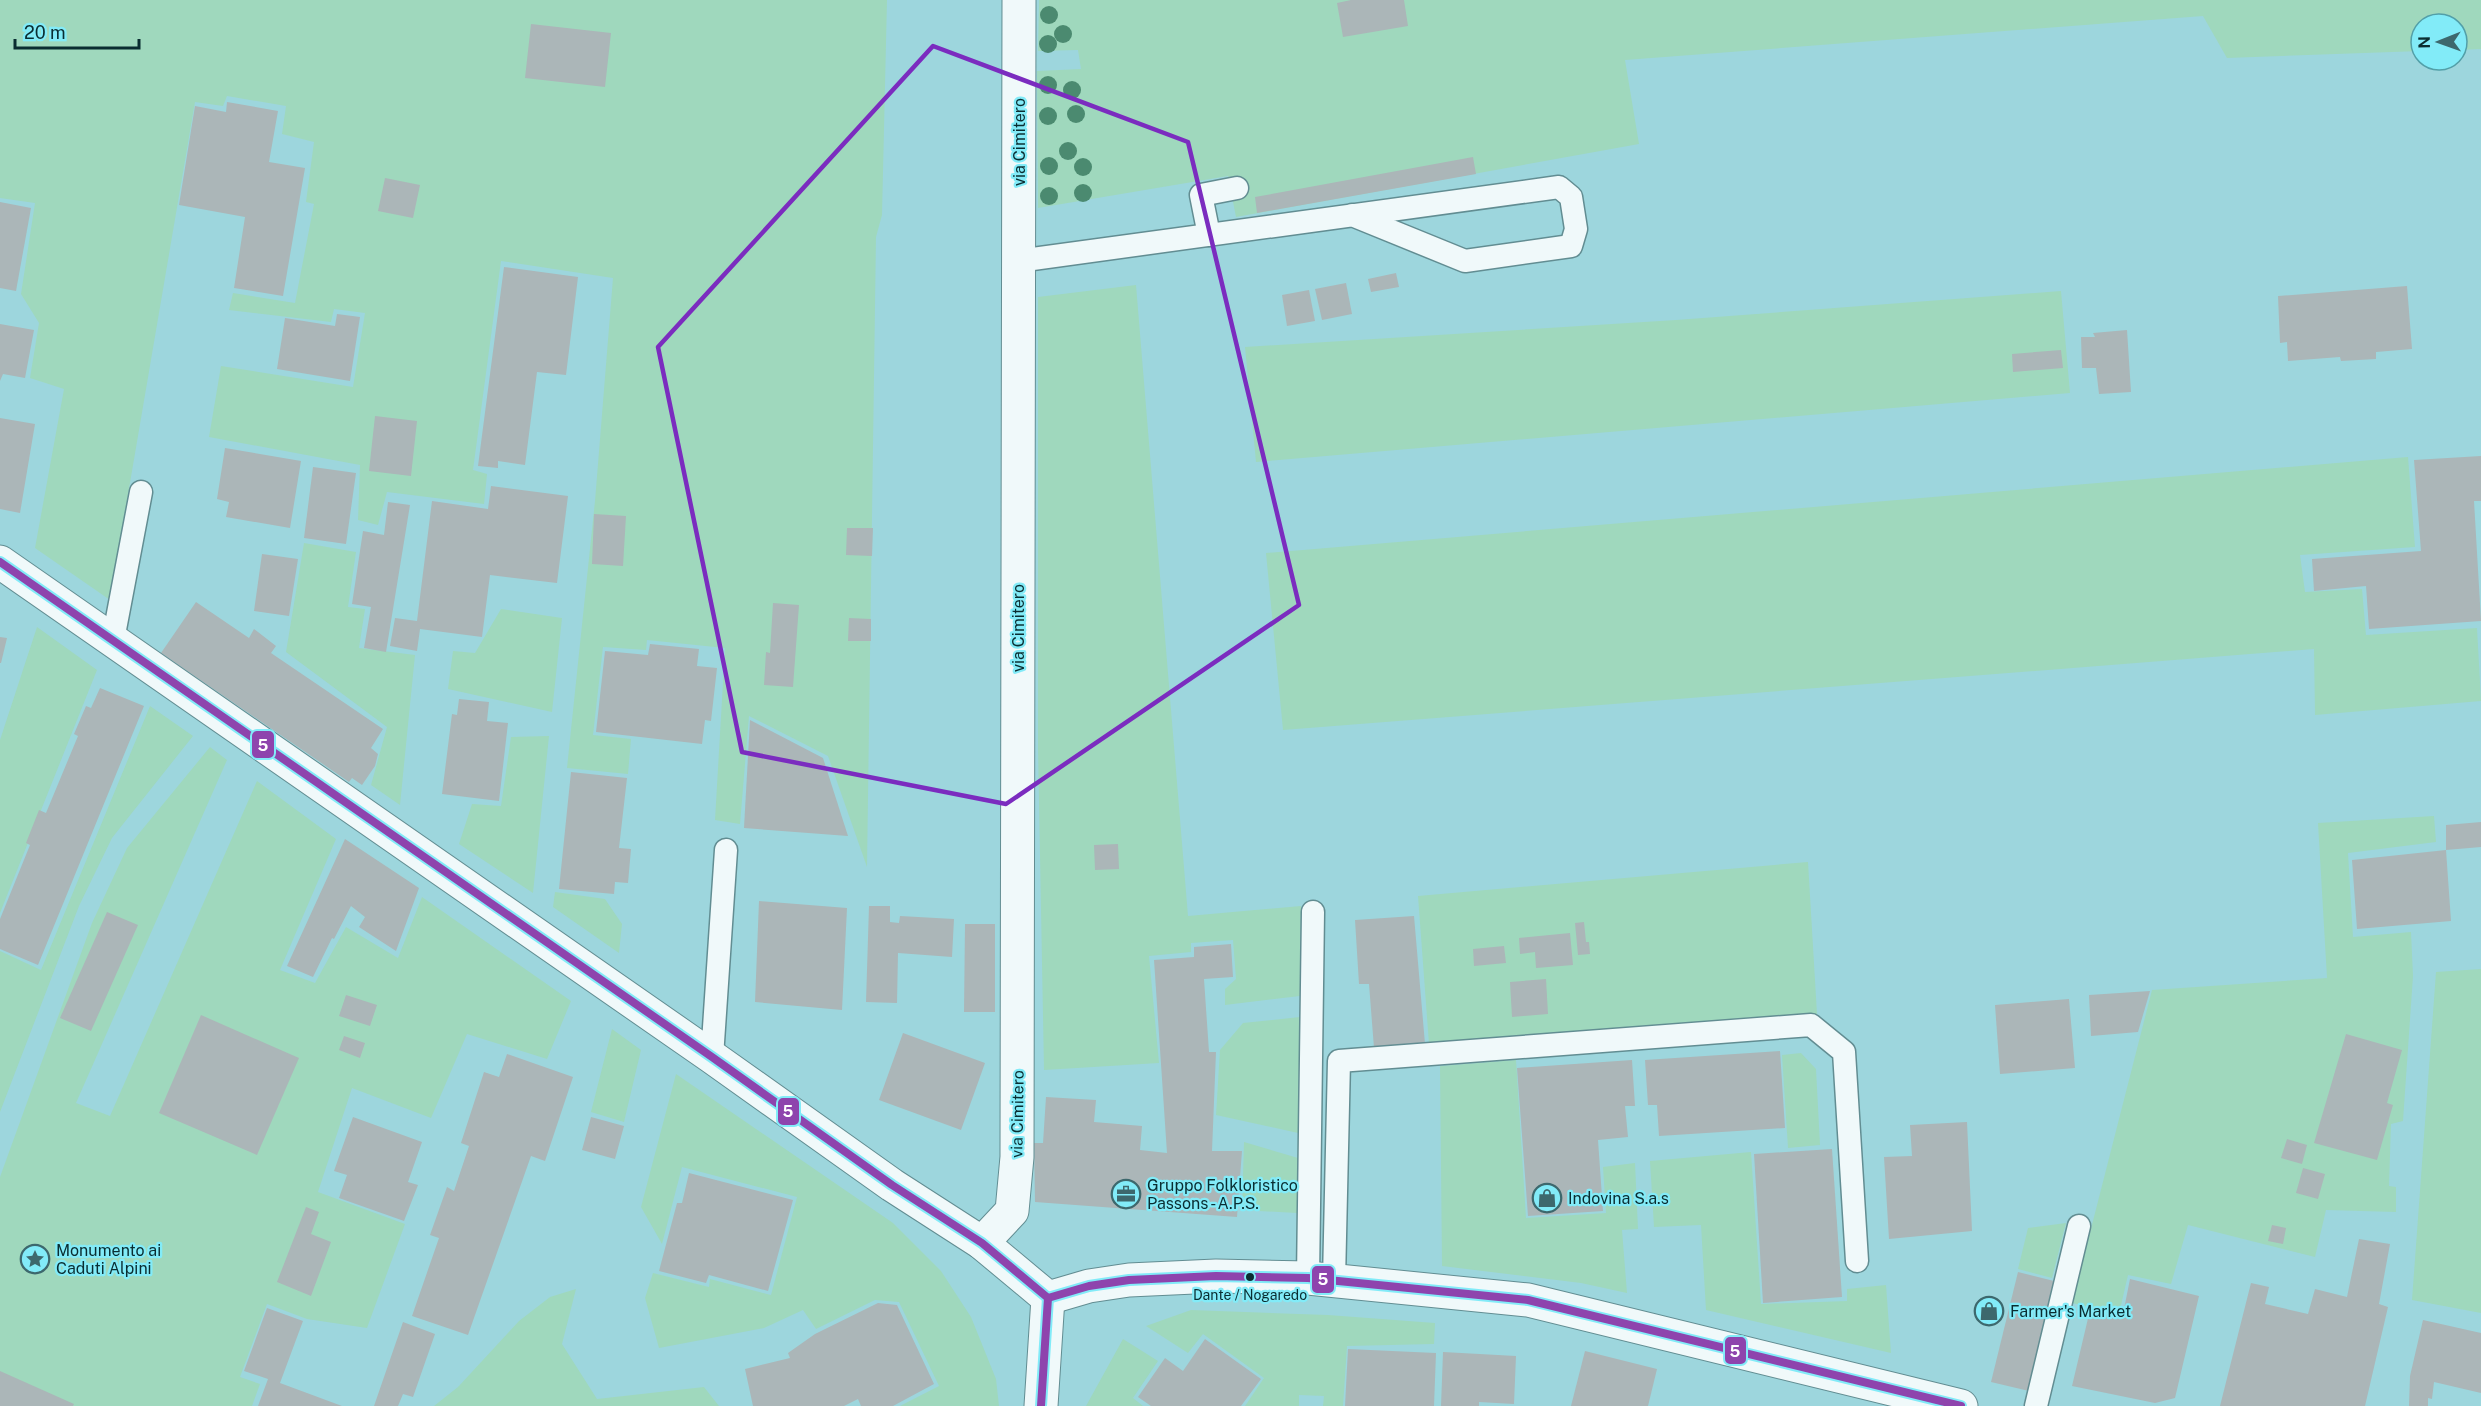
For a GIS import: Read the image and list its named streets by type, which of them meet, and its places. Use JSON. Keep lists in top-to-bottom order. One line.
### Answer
{"streets":{"street":["via Cimitero"]},"places":{"office":["Gruppo Folkloristico Passons - A.P.S."],"shop":["Indovina S.a.s","Farmer's Market"],"place":["Monumento ai Caduti Alpini"],"other":["Dante / Nogaredo"]},"lines":["transit line 5"],"scale_bar":"20 m","north":"left"}
